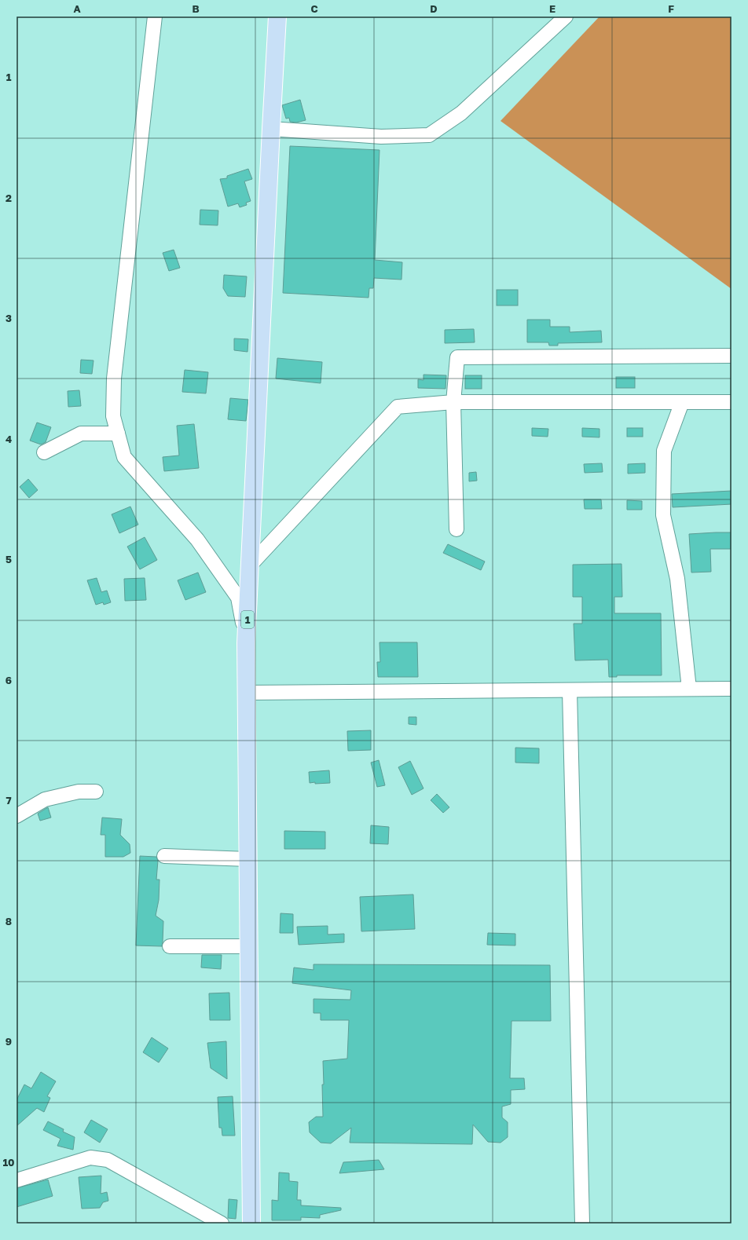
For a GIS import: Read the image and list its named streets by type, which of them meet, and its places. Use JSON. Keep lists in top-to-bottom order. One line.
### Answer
{"streets":{"main road":["1"]},"grid":{"columns":["A","B","C","D","E","F"],"rows":["1","2","3","4","5","6","7","8","9","10"]}}
